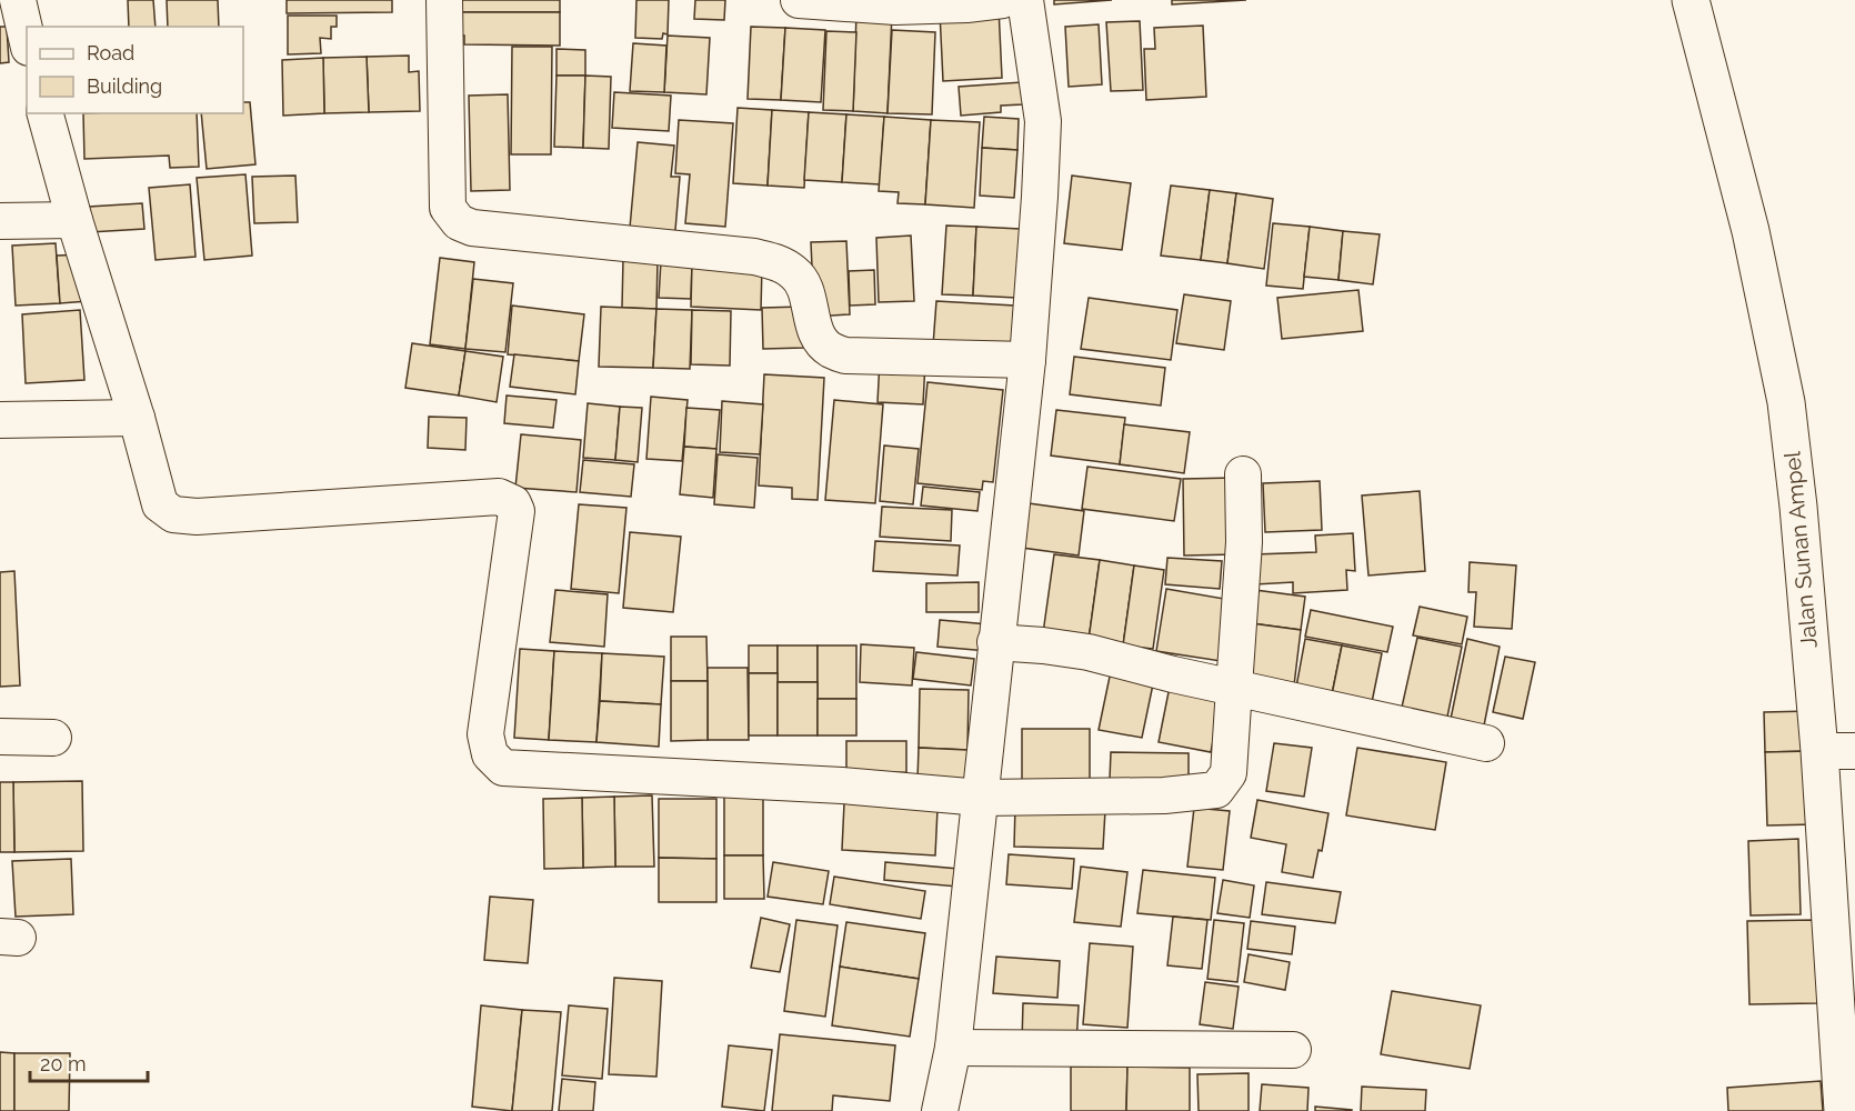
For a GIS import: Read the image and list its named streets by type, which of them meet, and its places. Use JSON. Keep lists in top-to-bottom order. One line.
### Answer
{"streets":{"main road":["Jalan Sunan Ampel"]},"legend":["Road","Building"],"scale_bar":"20 m"}
